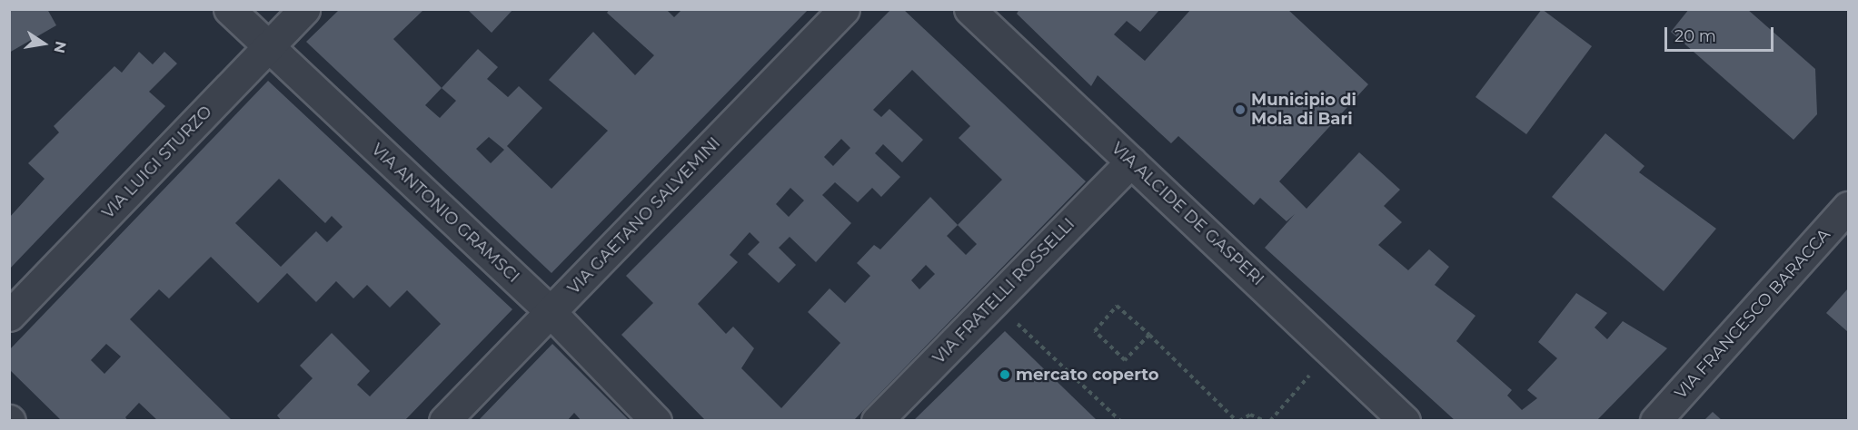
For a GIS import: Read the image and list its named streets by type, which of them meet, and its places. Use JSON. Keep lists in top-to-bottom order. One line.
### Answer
{"streets":{"street":["VIA LUIGI STURZO","VIA ANTONIO GRAMSCI","VIA ALCIDE DE GASPERI","VIA GAETANO SALVEMINI","VIA FRATELLI ROSSELLI","VIA FRANCESCO BARACCA"]},"crossings":[["VIA LUIGI STURZO","VIA ANTONIO GRAMSCI"],["VIA ANTONIO GRAMSCI","VIA GAETANO SALVEMINI"],["VIA ALCIDE DE GASPERI","VIA FRATELLI ROSSELLI"]],"places":["Municipio di Mola di Bari","mercato coperto"],"scale_bar":"20 m","north":"right"}
